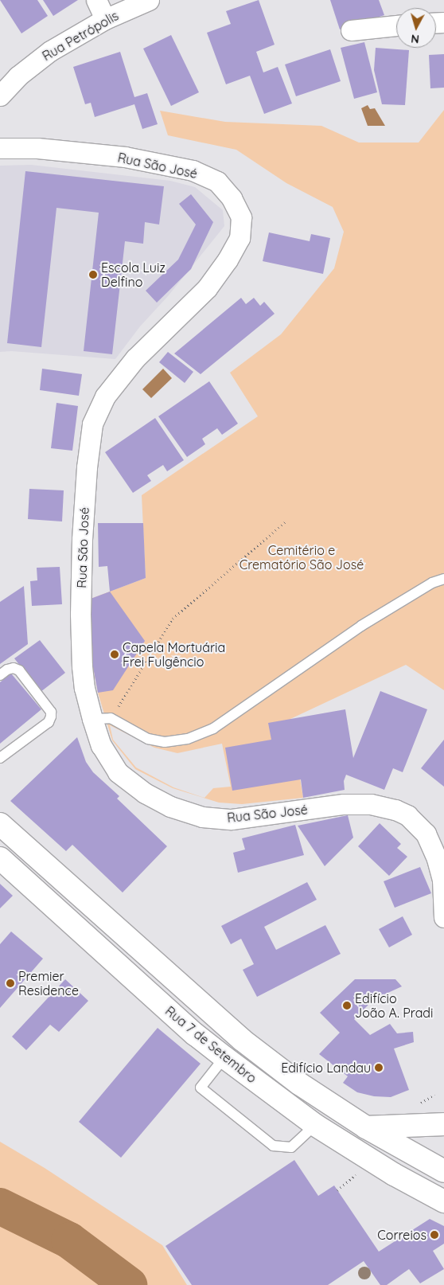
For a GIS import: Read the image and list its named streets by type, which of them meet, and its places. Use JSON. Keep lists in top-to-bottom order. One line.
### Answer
{"streets":{"main road":["Rua 7 de Setembro"],"street":["Rua Petrópolis","Rua São José"]},"parks":["Cemitério e Crematório São José"],"places":["Escola Luiz Delfino","Capela Mortuária Frei Fulgêncio","Premier Residence","Edifício João A. Pradi","Edifício Landau","Correios"],"north":"bottom"}
